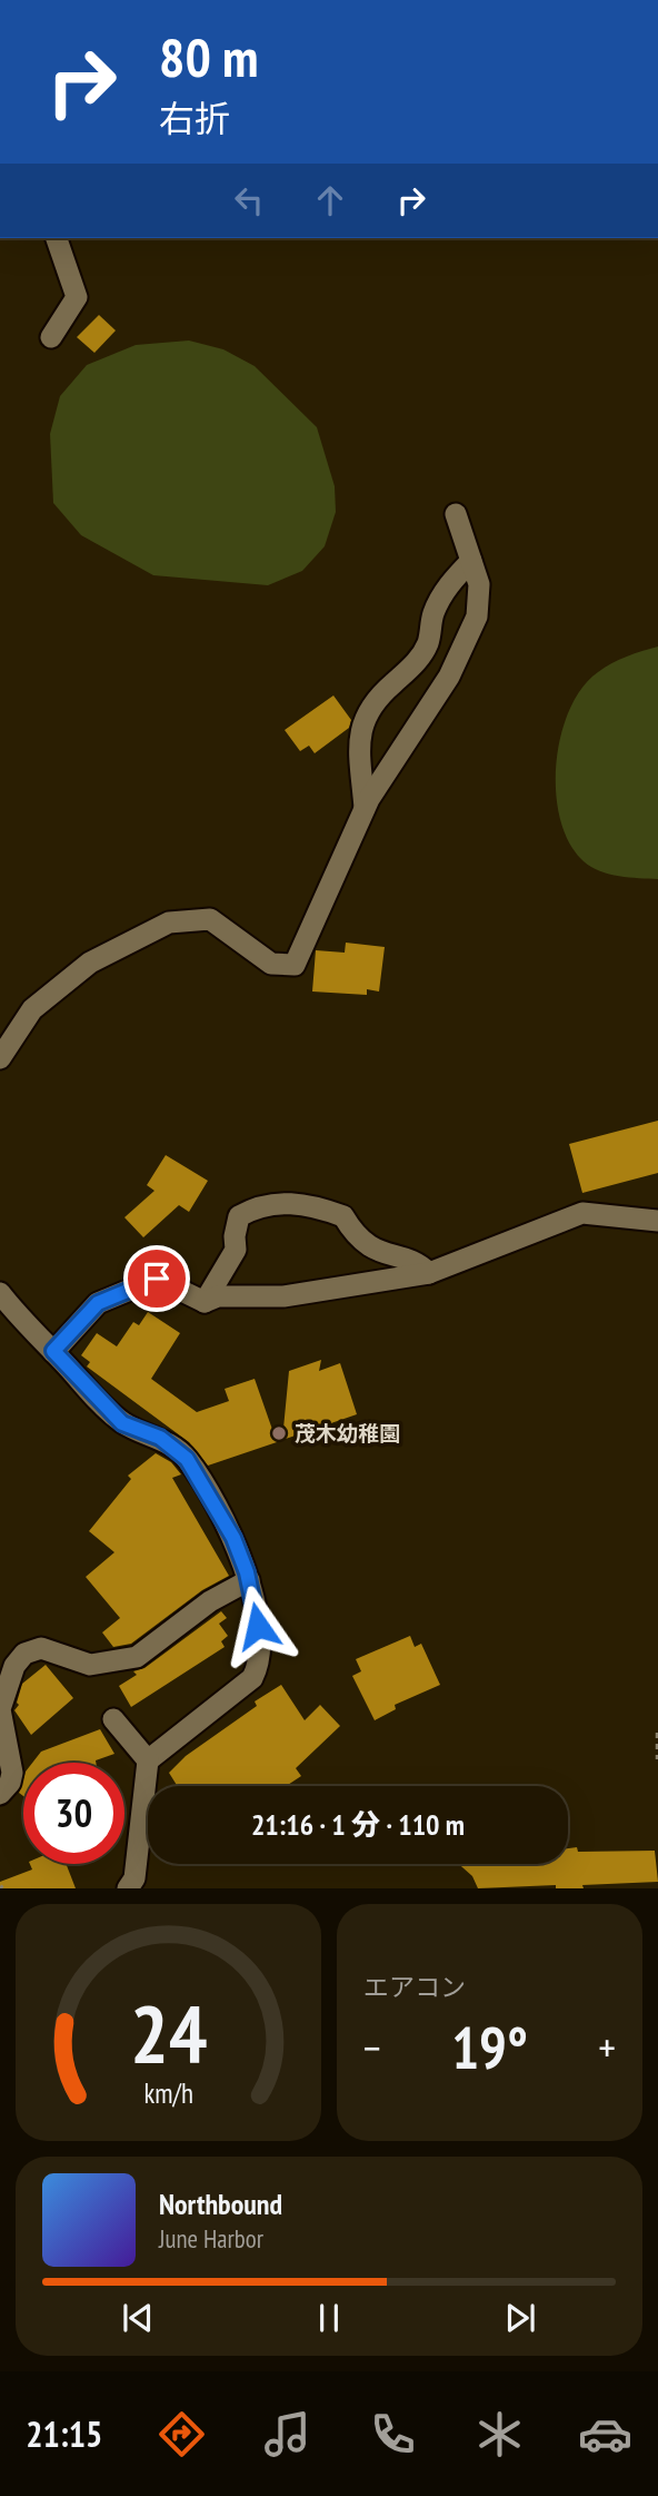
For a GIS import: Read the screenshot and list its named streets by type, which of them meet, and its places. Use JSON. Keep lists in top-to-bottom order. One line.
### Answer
{"places":["茂木幼稚園"],"page":{"turn":["80 m","右折"],"limit":"30","trip":"21:16 · 1 分 · 110 m","tile":"エアコン","heat":["−","19°","+"],"song":["Northbound","June Harbor"],"tabs":"21:15","gauge":["24","km/h"]}}
